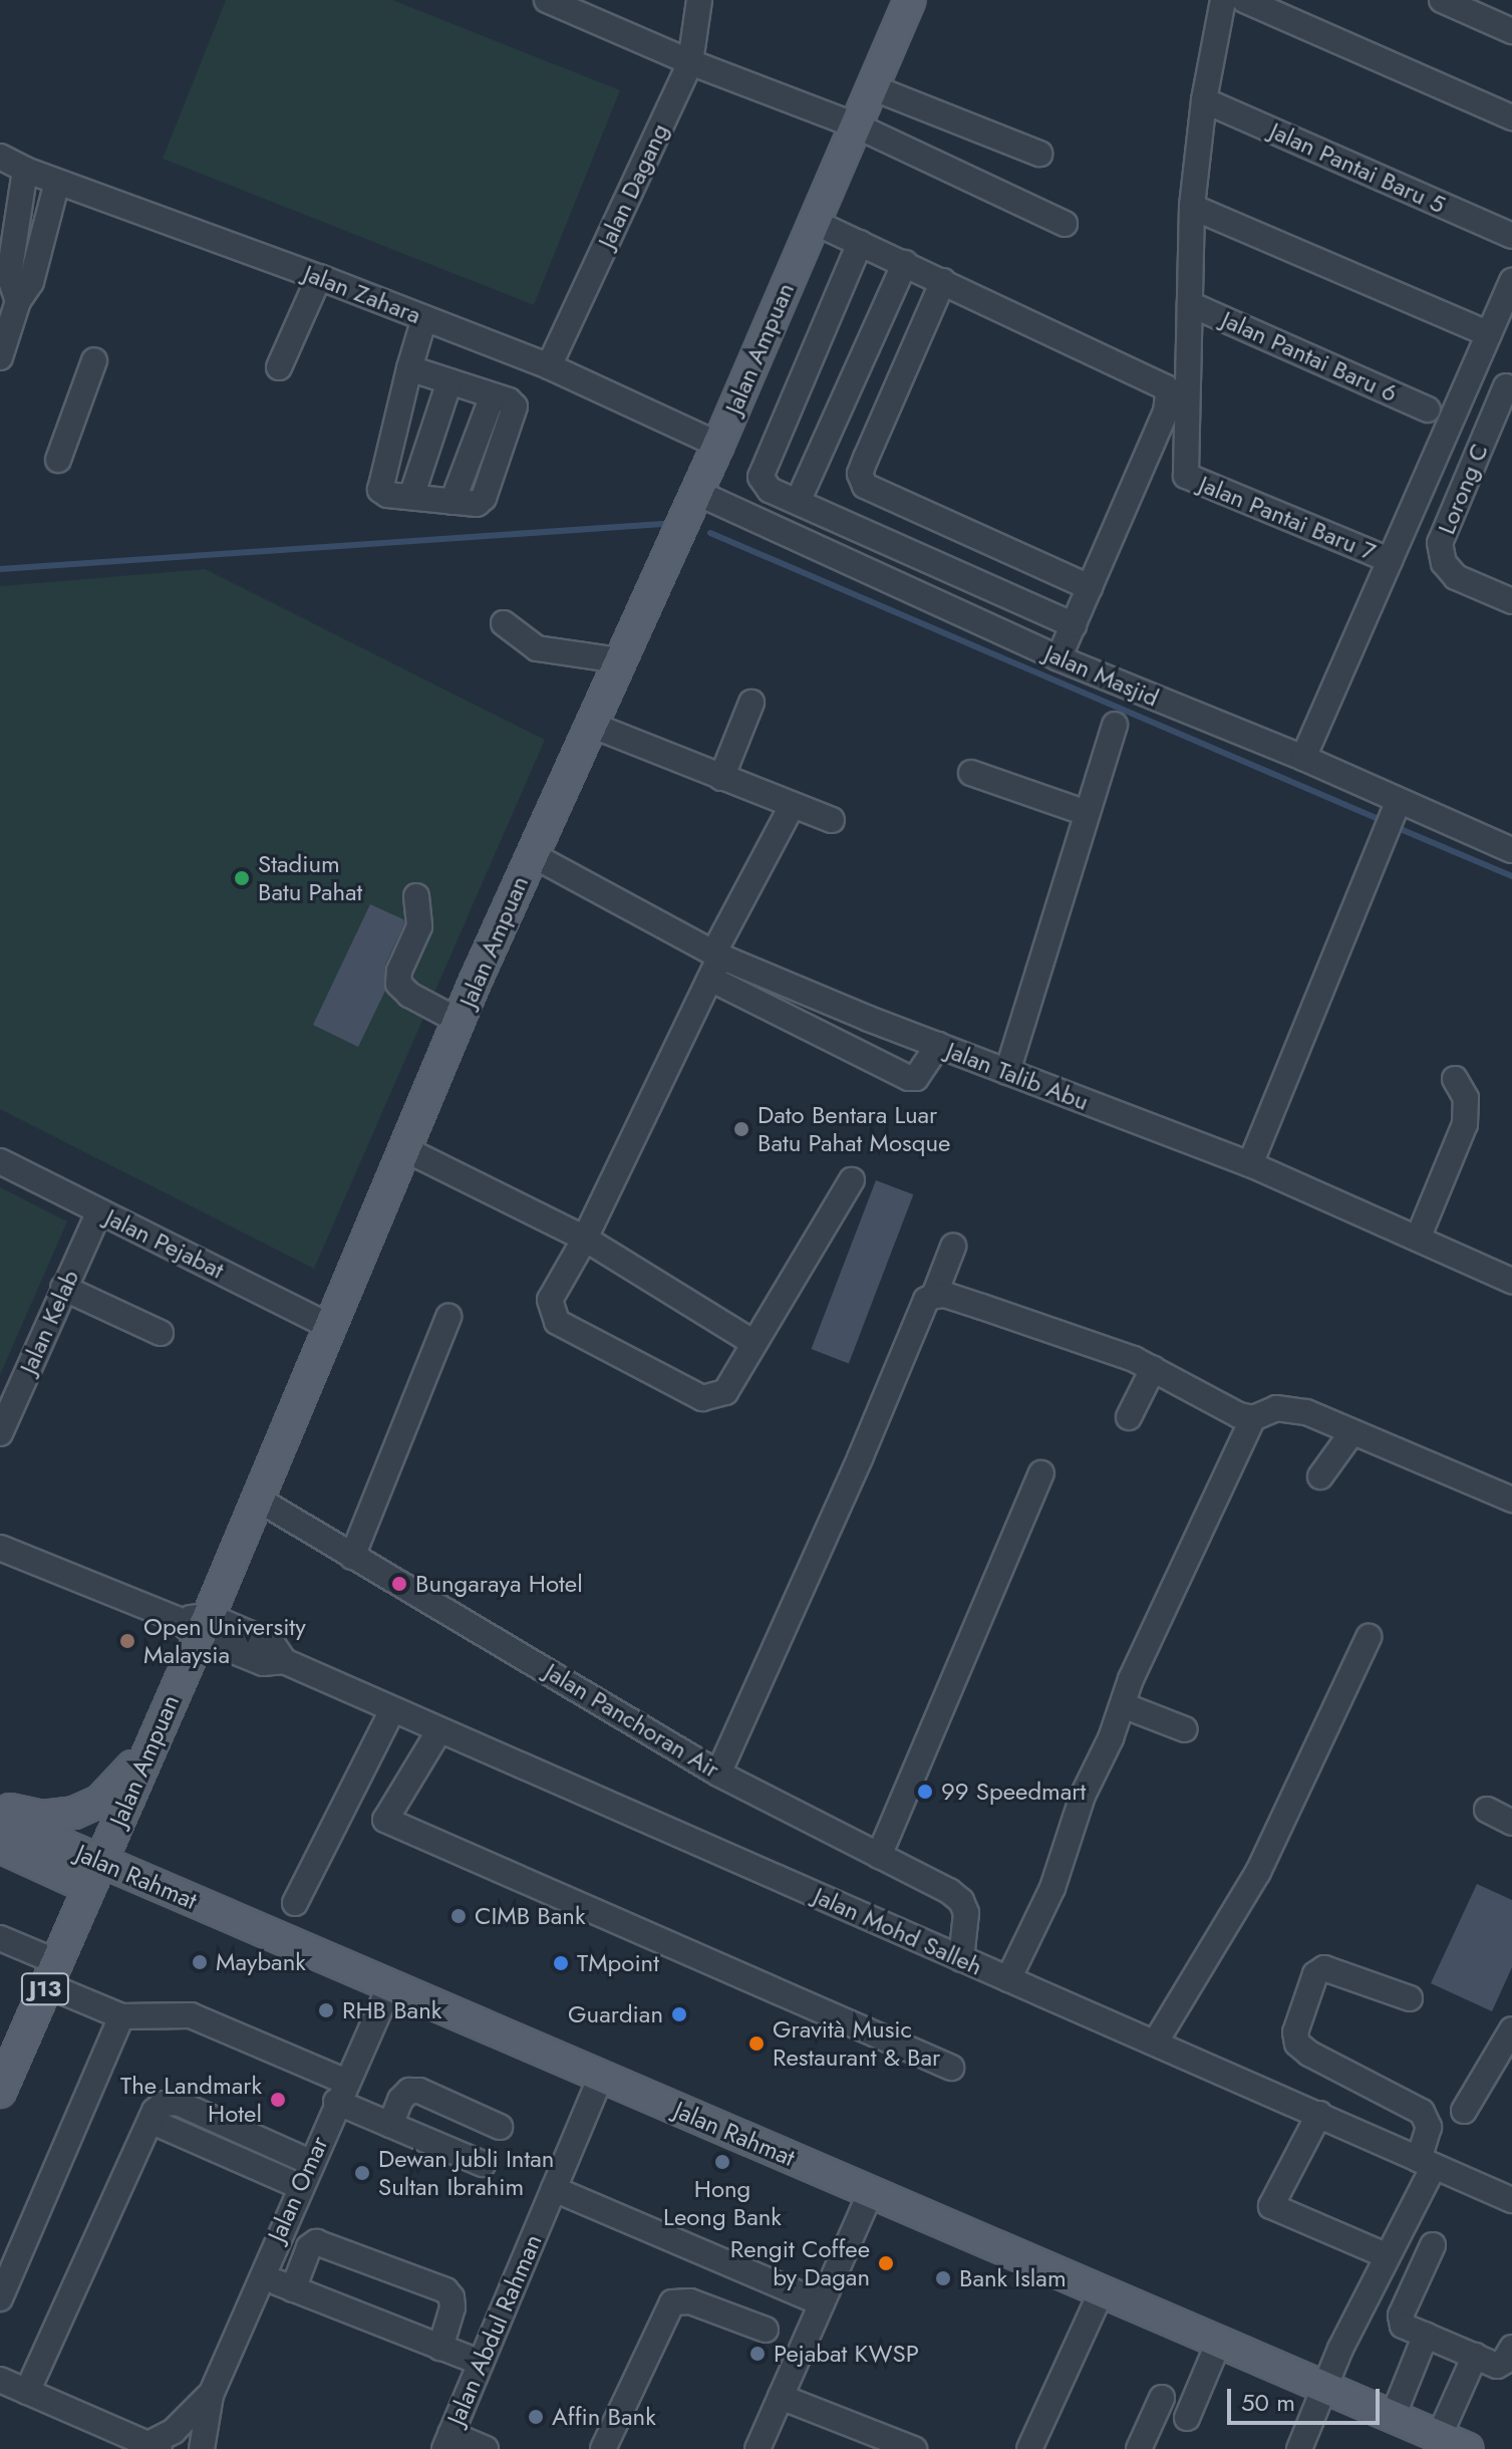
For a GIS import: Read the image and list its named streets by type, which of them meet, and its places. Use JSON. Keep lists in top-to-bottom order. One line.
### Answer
{"streets":{"main road":["Jalan Ampuan","Jalan Rahmat","J13"],"street":["Jalan Pantai Baru 5","Jalan Dagang","Jalan Zahara","Jalan Pantai Baru 6","Lorong C","Jalan Pantai Baru 7","Jalan Masjid","Jalan Talib Abu","Jalan Pejabat","Jalan Kelab","Jalan Panchoran Air","Jalan Mohd Salleh","Jalan Omar","Jalan Abdul Rahman"]},"crossings":[["Jalan Dagang","Jalan Zahara"],["Jalan Zahara","Jalan Ampuan"],["Jalan Ampuan","Jalan Masjid"],["Jalan Ampuan","Jalan Talib Abu"],["Jalan Ampuan","Jalan Pejabat"],["Jalan Ampuan","Jalan Panchoran Air"],["Jalan Ampuan","Jalan Rahmat"],["Jalan Ampuan","Jalan Mohd Salleh"],["Jalan Ampuan","J13"],["Jalan Pantai Baru 6","Jalan Pantai Baru 7"],["Jalan Pejabat","Jalan Kelab"],["Jalan Panchoran Air","Jalan Mohd Salleh"],["Jalan Rahmat","J13"],["Jalan Rahmat","Jalan Omar"],["Jalan Rahmat","Jalan Abdul Rahman"]],"places":["Stadium Batu Pahat","Dato Bentara Luar Batu Pahat Mosque","Bungaraya Hotel","Open University Malaysia","99 Speedmart","CIMB Bank","Maybank","TMpoint","RHB Bank","Guardian","Gravità Music Restaurant & Bar","The Landmark Hotel","Hong Leong Bank","Dewan Jubli Intan Sultan Ibrahim","Rengit Coffee by Dagan","Bank Islam","Pejabat KWSP","Affin Bank"],"scale_bar":"50 m"}
